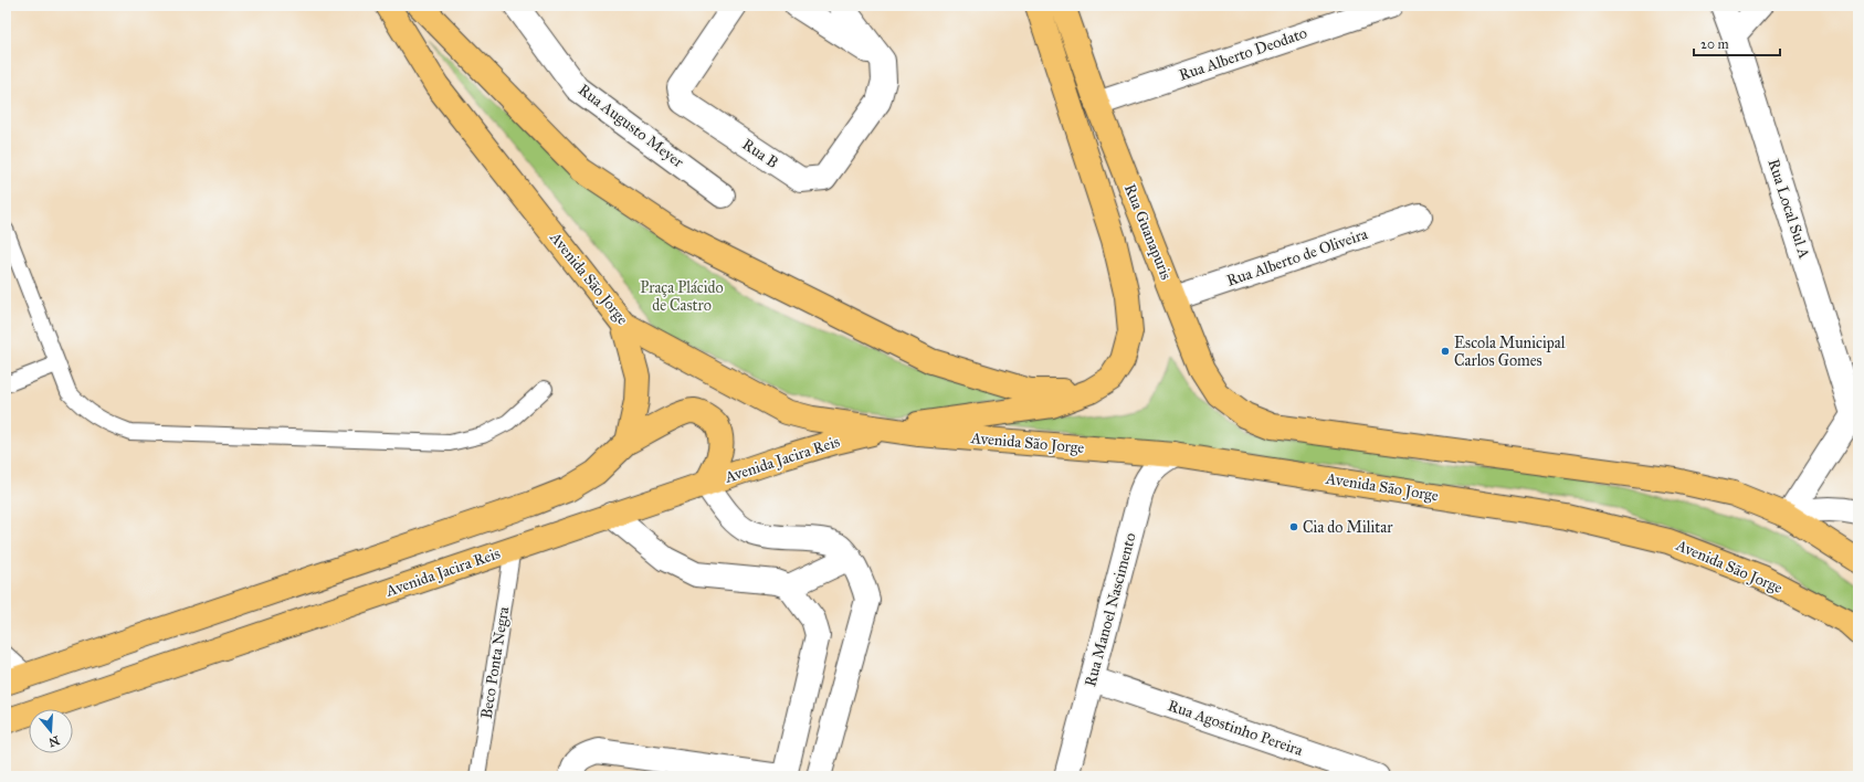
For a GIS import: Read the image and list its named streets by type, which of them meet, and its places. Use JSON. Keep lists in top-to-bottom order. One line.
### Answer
{"streets":{"main road":["Rua Guanapuris","Avenida São Jorge","Avenida Jacira Reis"],"street":["Rua Alberto Deodato","Rua Augusto Meyer","Rua B","Rua Local Sul A","Rua Alberto de Oliveira","Rua Manoel Nascimento","Rua Agostinho Pereira"],"lane":["Beco Ponta Negra"]},"crossings":[["Rua Alberto Deodato","Rua Guanapuris"],["Rua Guanapuris","Rua Alberto de Oliveira"],["Rua Guanapuris","Avenida São Jorge"],["Avenida São Jorge","Avenida Jacira Reis"],["Avenida São Jorge","Rua Manoel Nascimento"],["Avenida Jacira Reis","Beco Ponta Negra"],["Rua Manoel Nascimento","Rua Agostinho Pereira"]],"parks":["Praça Plácido de Castro"],"places":["Escola Municipal Carlos Gomes","Cia do Militar"],"scale_bar":"20 m","north":"bottom"}
